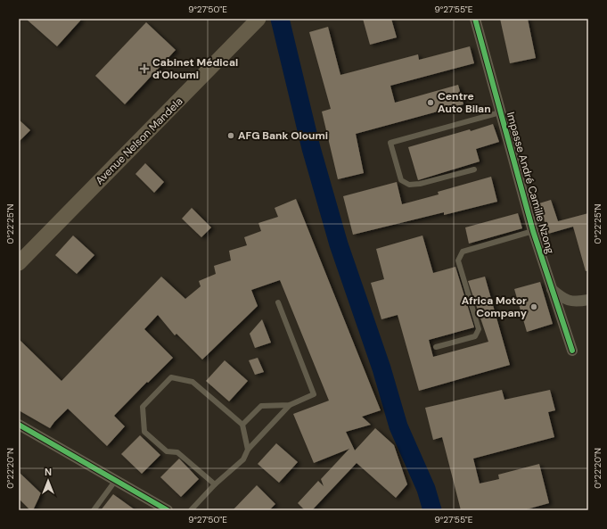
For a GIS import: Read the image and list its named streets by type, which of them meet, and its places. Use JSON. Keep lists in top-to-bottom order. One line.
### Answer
{"streets":{"main road":["Avenue Nelson Mandela"],"street":["Impasse André Camille Nzong"]},"places":{"health":["Cabinet Médical d'Oloumi"],"other":["Centre Auto Bilan","AFG Bank Oloumi","Africa Motor Company"]},"north":"top","coordinates":["9°27'50\"E","9°27'55\"E","0°22'25\"N","0°22'20\"N"]}
